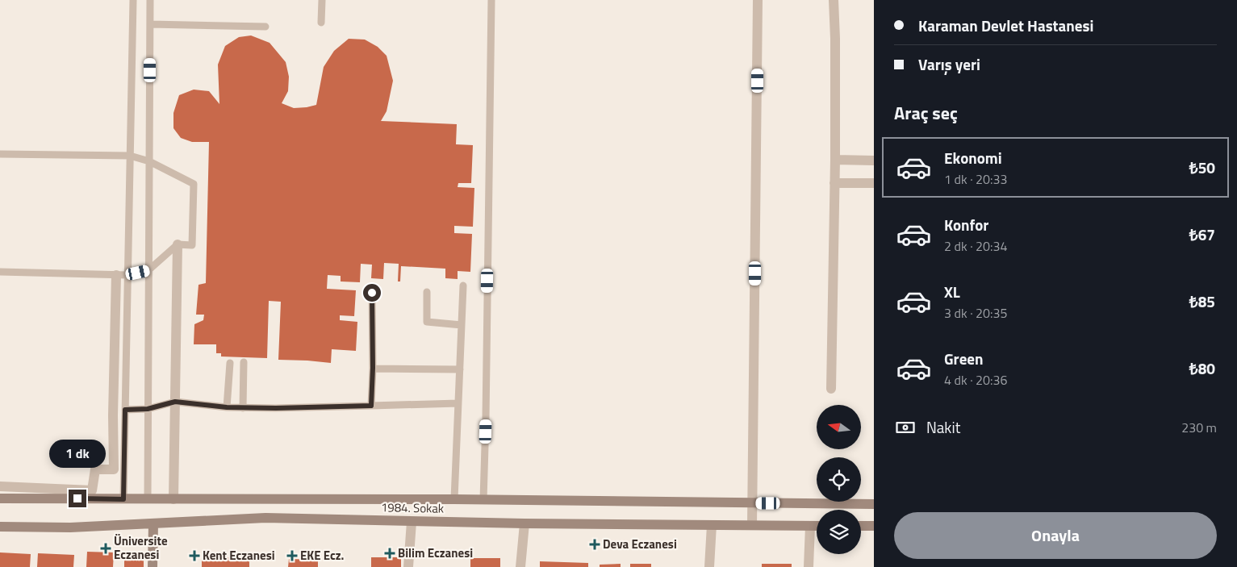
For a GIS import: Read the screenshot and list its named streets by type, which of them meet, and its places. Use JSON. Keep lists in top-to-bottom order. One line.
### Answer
{"streets":{"main road":["1984. Sokak"]},"places":{"health":["Deva Eczanesi","Üniversite Eczanesi","Bilim Eczanesi","Kent Eczanesi","EKE Ecz."]},"north":"left","page":{"banner":["Karaman Devlet Hastanesi","Varış yeri"],"heading":"Araç seç","list":[{"name":"Ekonomi","note":"1 dk · 20:33","value":"₺50"},{"name":"Konfor","note":"2 dk · 20:34","value":"₺67"},{"name":"XL","note":"3 dk · 20:35","value":"₺85"},{"name":"Green","note":"4 dk · 20:36","value":"₺80"}],"pay":["Nakit","230 m"],"bubble":"1 dk","buttons":"Onayla"}}
